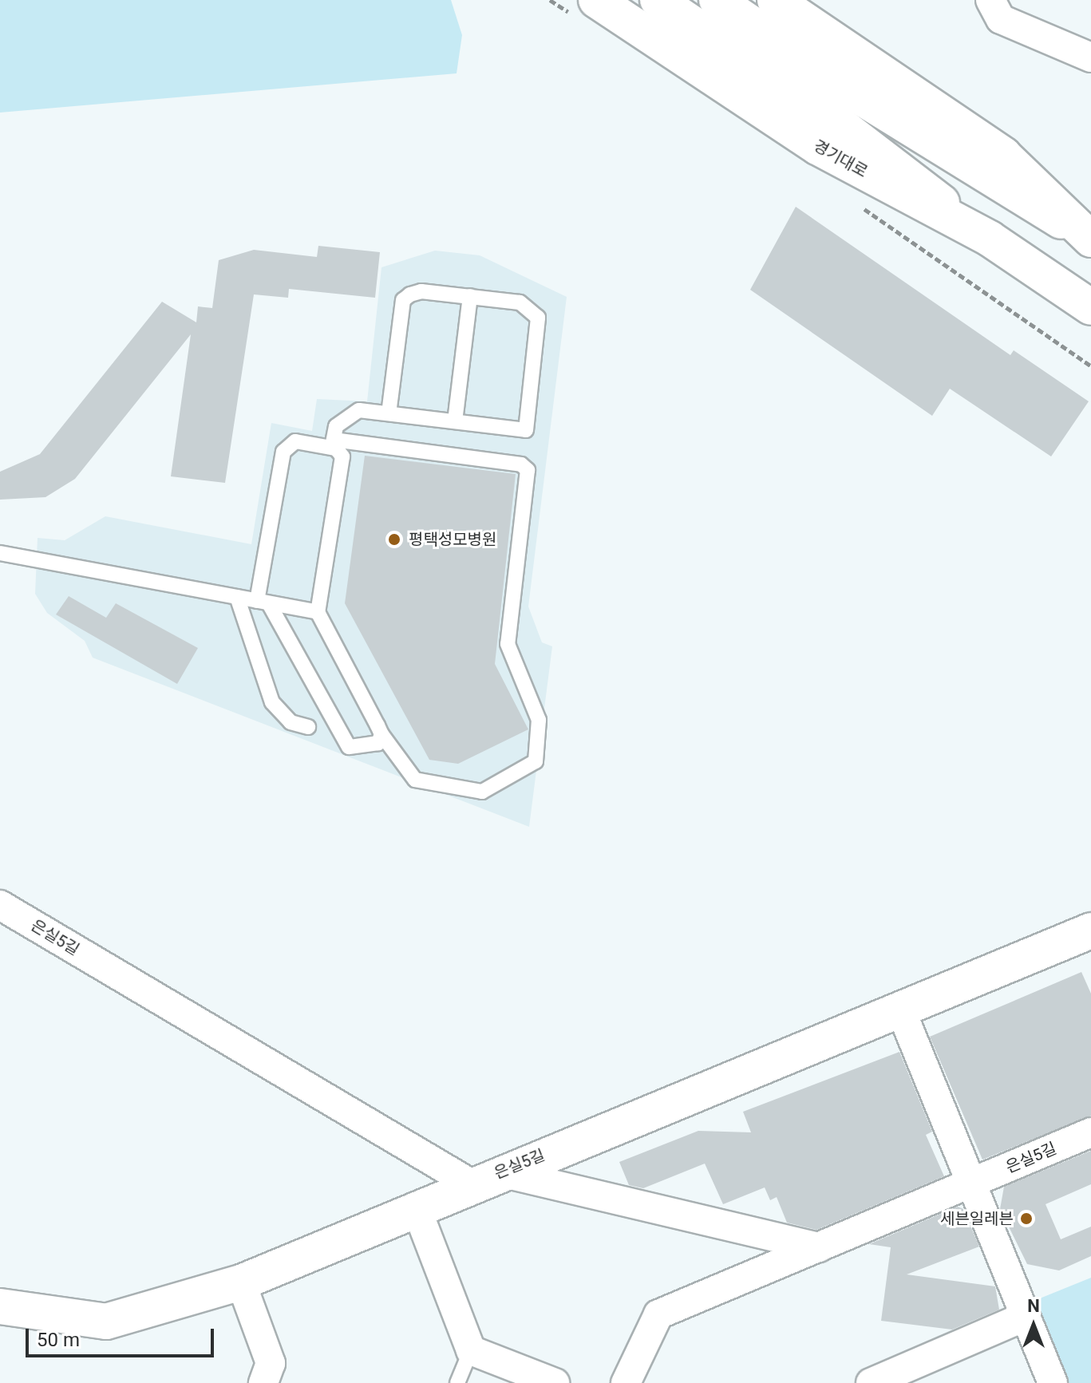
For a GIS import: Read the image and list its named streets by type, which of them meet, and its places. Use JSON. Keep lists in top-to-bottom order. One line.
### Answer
{"streets":{"main road":["경기대로","은실5길"]},"places":["평택성모병원","세븐일레븐"],"scale_bar":"50 m","north":"top"}
